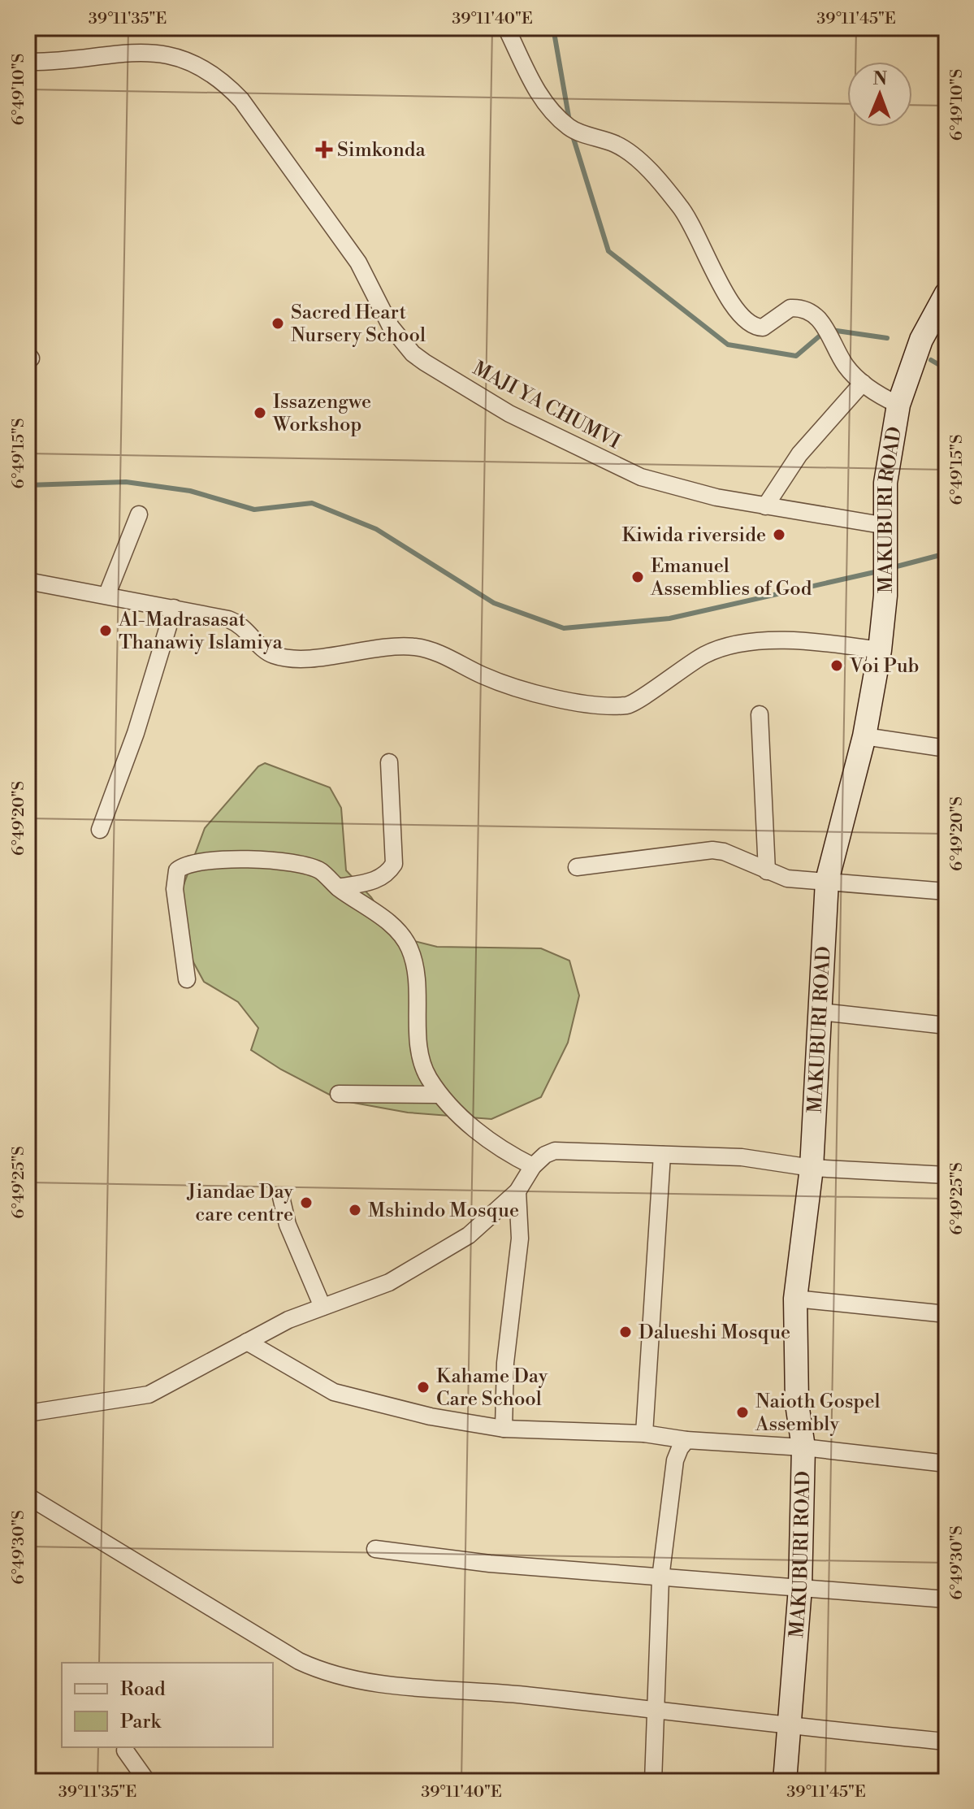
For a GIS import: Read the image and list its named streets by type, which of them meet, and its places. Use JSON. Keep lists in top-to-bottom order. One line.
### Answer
{"streets":{"street":["MAJI YA CHUMVI","MAKUBURI ROAD"]},"crossings":[["MAJI YA CHUMVI","MAKUBURI ROAD"]],"places":{"health":["Simkonda"],"other":["Sacred Heart Nursery School","Issazengwe Workshop","Kiwida riverside","Emanuel Assemblies of God","Al-Madrasasat Thanawiy Islamiya","Voi Pub","Jiandae Day care centre","Mshindo Mosque","Dalueshi Mosque","Kahame Day Care School","Naioth Gospel Assembly"]},"legend":["Road","Park"],"north":"top","coordinates":["39°11'35\"E","39°11'40\"E","39°11'45\"E","6°49'10\"S","6°49'15\"S","6°49'20\"S","6°49'25\"S","6°49'30\"S"]}
